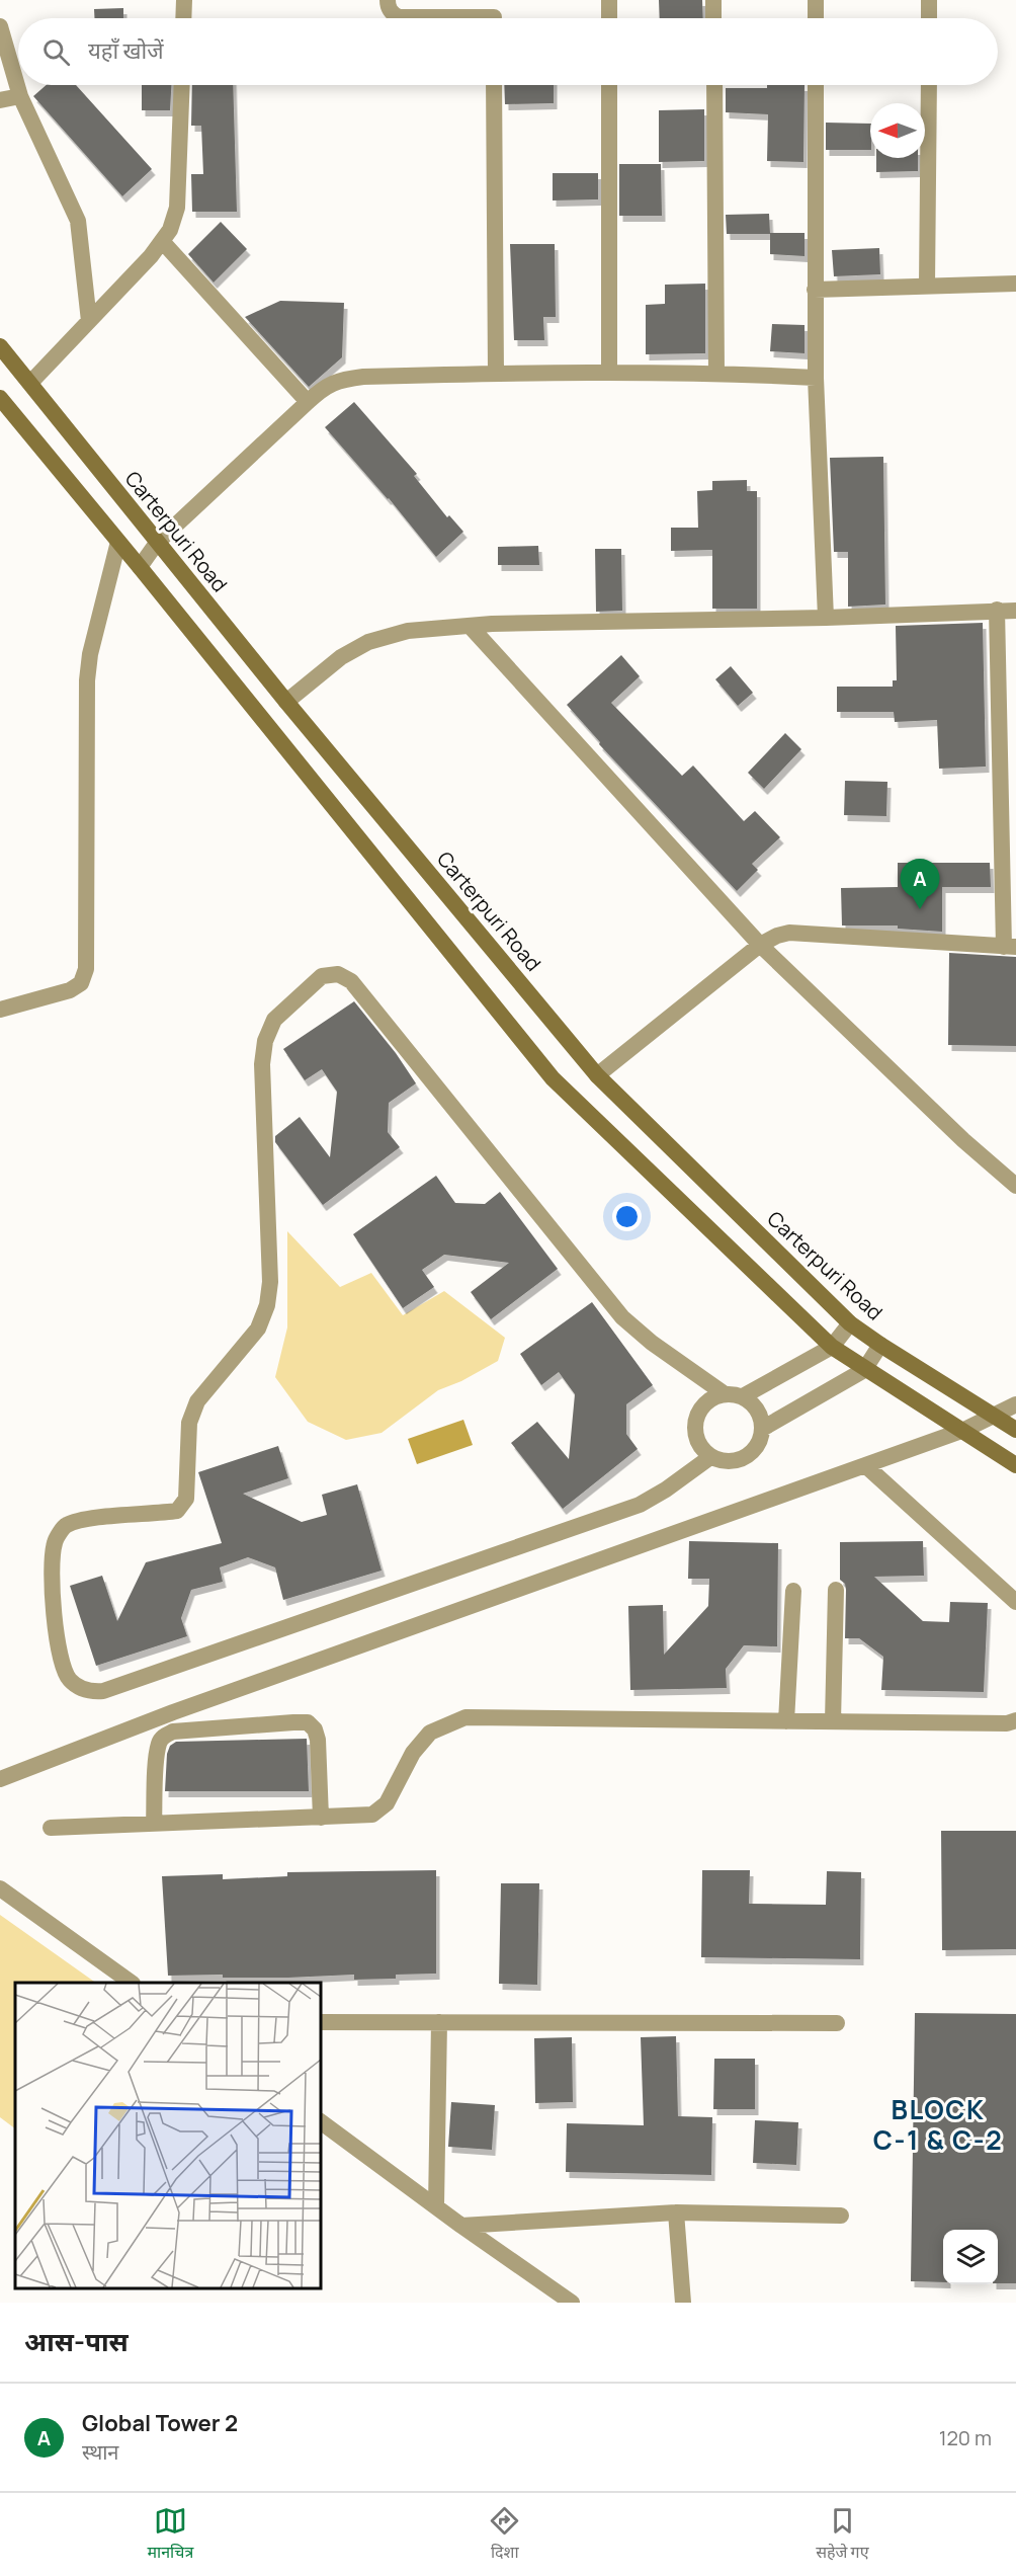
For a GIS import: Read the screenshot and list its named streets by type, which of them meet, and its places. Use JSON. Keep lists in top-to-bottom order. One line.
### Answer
{"streets":{"main road":["Carterpuri Road"]},"districts":["BLOCK C-1 & C-2"],"north":"left","page":{"search":"यहाँ खोजें","pins":"A","heading":"आस-पास","list":[{"mark":"A","name":"Global Tower 2","note":"स्थान","value":"120 m"}],"nav":["मानचित्र","दिशा","सहेजे गए"]}}
